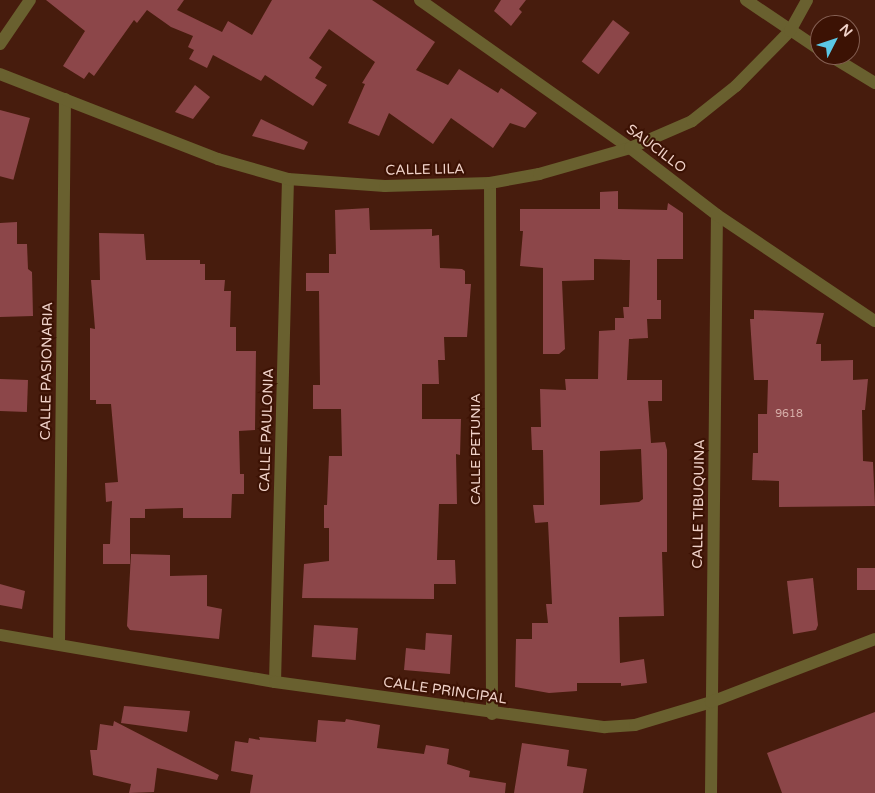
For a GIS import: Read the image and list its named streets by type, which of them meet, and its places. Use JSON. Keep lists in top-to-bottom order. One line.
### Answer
{"streets":{"street":["SAUCILLO","CALLE LILA","CALLE PASIONARIA","CALLE PAULONIA","CALLE PETUNIA","CALLE TIBUQUINA","CALLE PRINCIPAL"]},"crossings":[["SAUCILLO","CALLE LILA"],["SAUCILLO","CALLE TIBUQUINA"],["CALLE LILA","CALLE PASIONARIA"],["CALLE LILA","CALLE PAULONIA"],["CALLE LILA","CALLE PETUNIA"],["CALLE PASIONARIA","CALLE PRINCIPAL"],["CALLE PAULONIA","CALLE PRINCIPAL"],["CALLE PETUNIA","CALLE PRINCIPAL"],["CALLE TIBUQUINA","CALLE PRINCIPAL"]],"house_numbers":["9618"],"north":"top right"}
